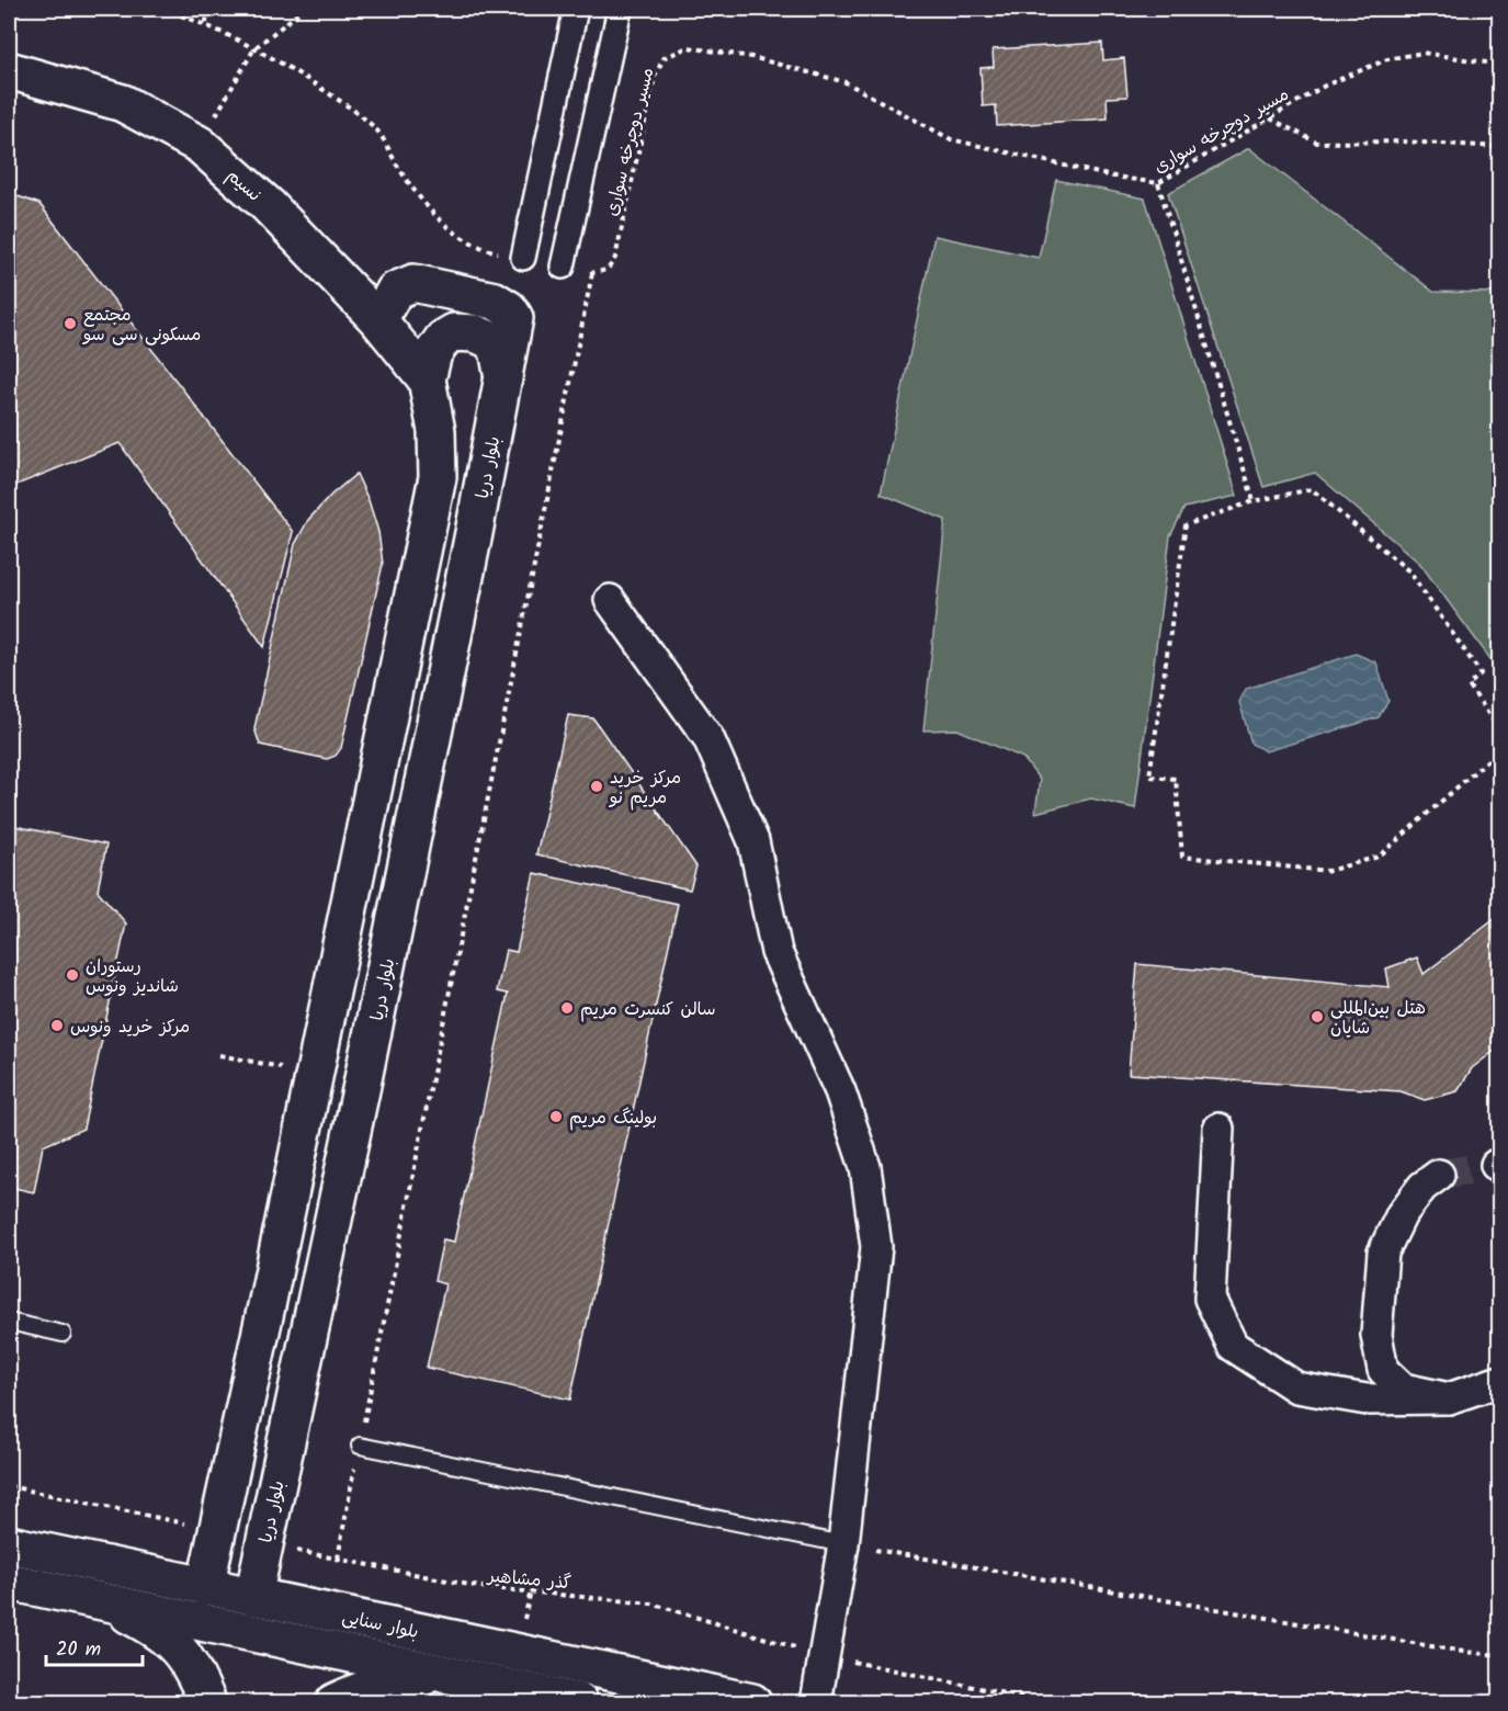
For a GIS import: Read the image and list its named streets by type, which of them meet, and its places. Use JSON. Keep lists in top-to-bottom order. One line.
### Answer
{"streets":{"main road":["نسیم","بلوار دریا","بلوار سنایی"],"path":["مسیر دوچرخه سواری","گذر مشاهیر"]},"crossings":[["نسیم","بلوار دریا"],["بلوار دریا","گذر مشاهیر"],["بلوار دریا","بلوار سنایی"]],"places":["مجتمع مسکونی سی سو","مرکز خرید مریم نو","رستوران شاندیز ونوس","سالن کنسرت مریم","هتل بین‌المللی شایان","مرکز خرید ونوس","بولینگ مریم"],"scale_bar":"20 m"}
